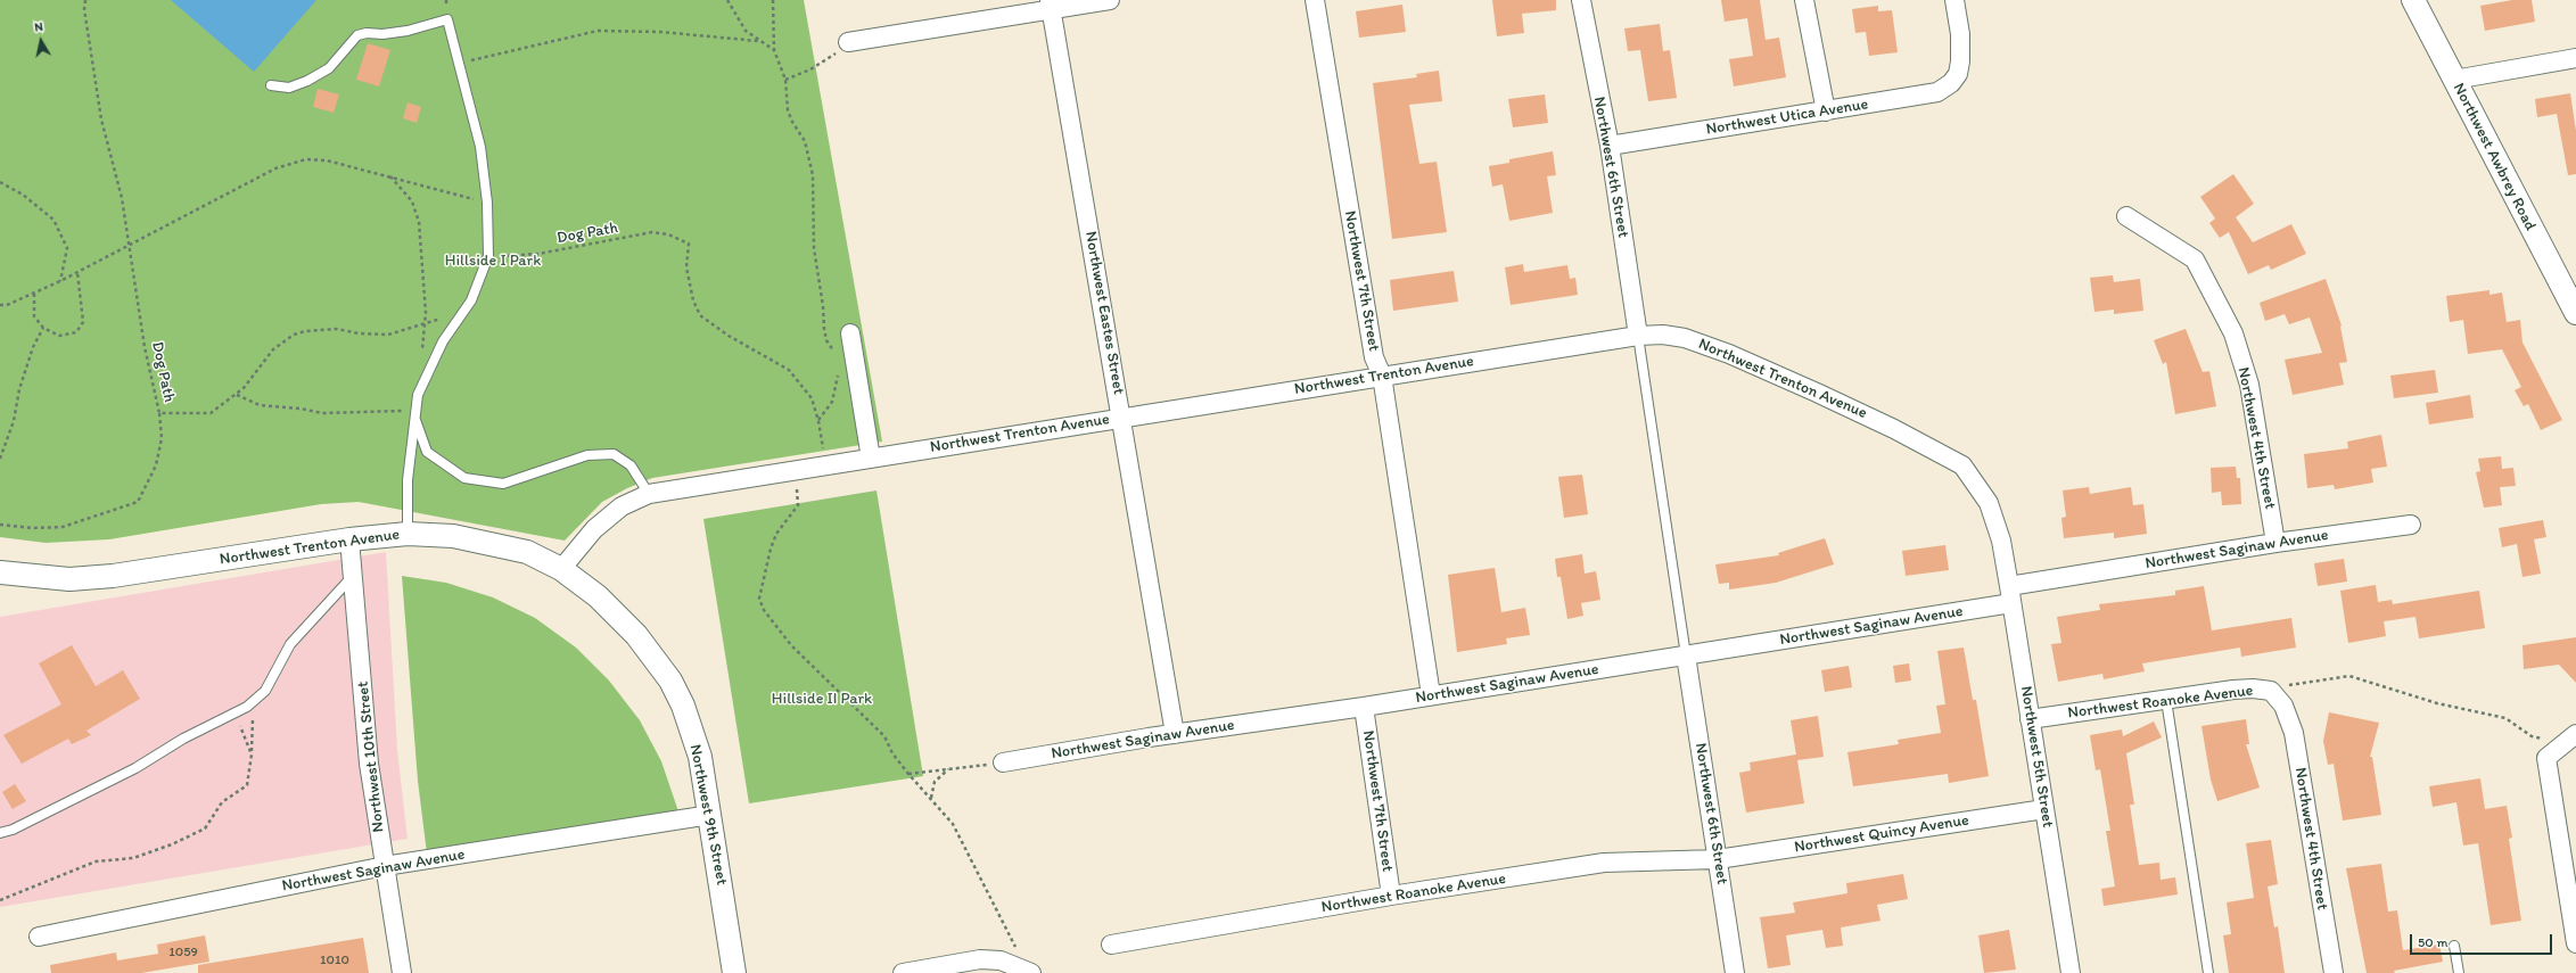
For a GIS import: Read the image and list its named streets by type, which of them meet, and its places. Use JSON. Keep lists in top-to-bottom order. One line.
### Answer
{"streets":{"street":["Northwest Utica Avenue","Northwest Awbrey Road","Northwest 6th Street","Northwest 7th Street","Northwest Eastes Street","Northwest Trenton Avenue","Northwest 4th Street","Northwest Saginaw Avenue","Northwest Roanoke Avenue","Northwest 10th Street","Northwest 5th Street","Northwest 9th Street","Northwest Quincy Avenue"],"path":["Dog Path"]},"crossings":[["Northwest Utica Avenue","Northwest 6th Street"],["Northwest 6th Street","Northwest Trenton Avenue"],["Northwest 6th Street","Northwest Saginaw Avenue"],["Northwest 6th Street","Northwest Roanoke Avenue"],["Northwest 6th Street","Northwest Quincy Avenue"],["Northwest 7th Street","Northwest Trenton Avenue"],["Northwest 7th Street","Northwest Saginaw Avenue"],["Northwest 7th Street","Northwest Roanoke Avenue"],["Northwest Eastes Street","Northwest Trenton Avenue"],["Northwest Eastes Street","Northwest Saginaw Avenue"],["Northwest Trenton Avenue","Northwest 10th Street"],["Northwest Trenton Avenue","Northwest 5th Street"],["Northwest Trenton Avenue","Northwest 9th Street"],["Northwest 4th Street","Northwest Saginaw Avenue"],["Northwest 4th Street","Northwest Roanoke Avenue"],["Northwest Saginaw Avenue","Northwest 10th Street"],["Northwest Saginaw Avenue","Northwest 5th Street"],["Northwest Saginaw Avenue","Northwest 9th Street"],["Northwest Roanoke Avenue","Northwest 5th Street"],["Northwest Roanoke Avenue","Northwest Quincy Avenue"],["Northwest 5th Street","Northwest Quincy Avenue"]],"parks":["Hillside I Park","Hillside II Park"],"house_numbers":["1059","1010"],"scale_bar":"50 m","north":"top"}
